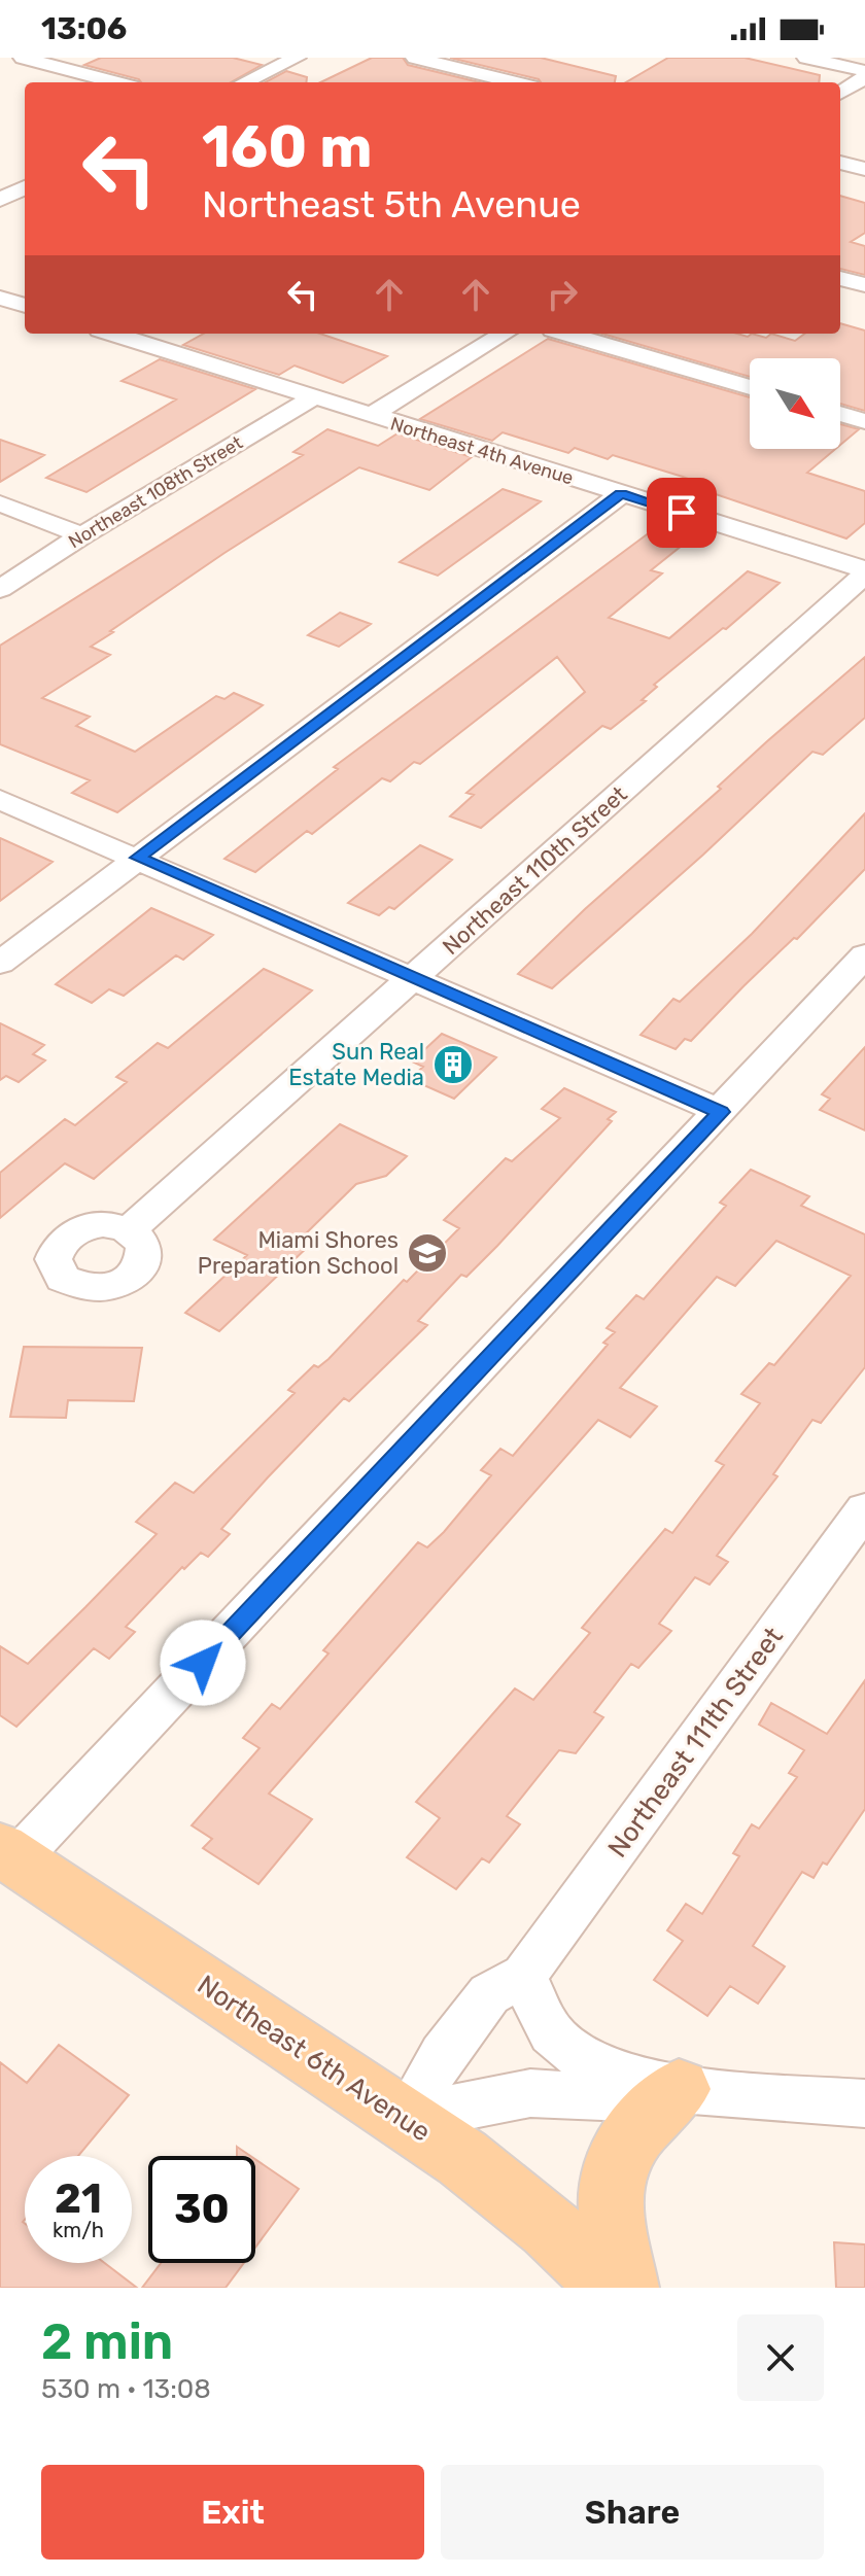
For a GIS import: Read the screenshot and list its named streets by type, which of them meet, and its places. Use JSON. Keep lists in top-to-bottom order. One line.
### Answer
{"streets":{"main road":["Northeast 6th Avenue"],"street":["Northeast 4th Avenue","Northeast 108th Street","Northeast 110th Street","Northeast 111th Street"]},"crossings":[["Northeast 4th Avenue","Northeast 108th Street"],["Northeast 4th Avenue","Northeast 110th Street"]],"places":{"building":["Sun Real Estate Media"],"school or university":["Miami Shores Preparation School"]},"north":"bottom right","page":{"status":"13:06","turn":["160 m","Northeast 5th Avenue"],"speed":"21 km/h","limit":"30","heading":["2 min","530 m · 13:08"],"buttons":["Exit","Share"]}}
